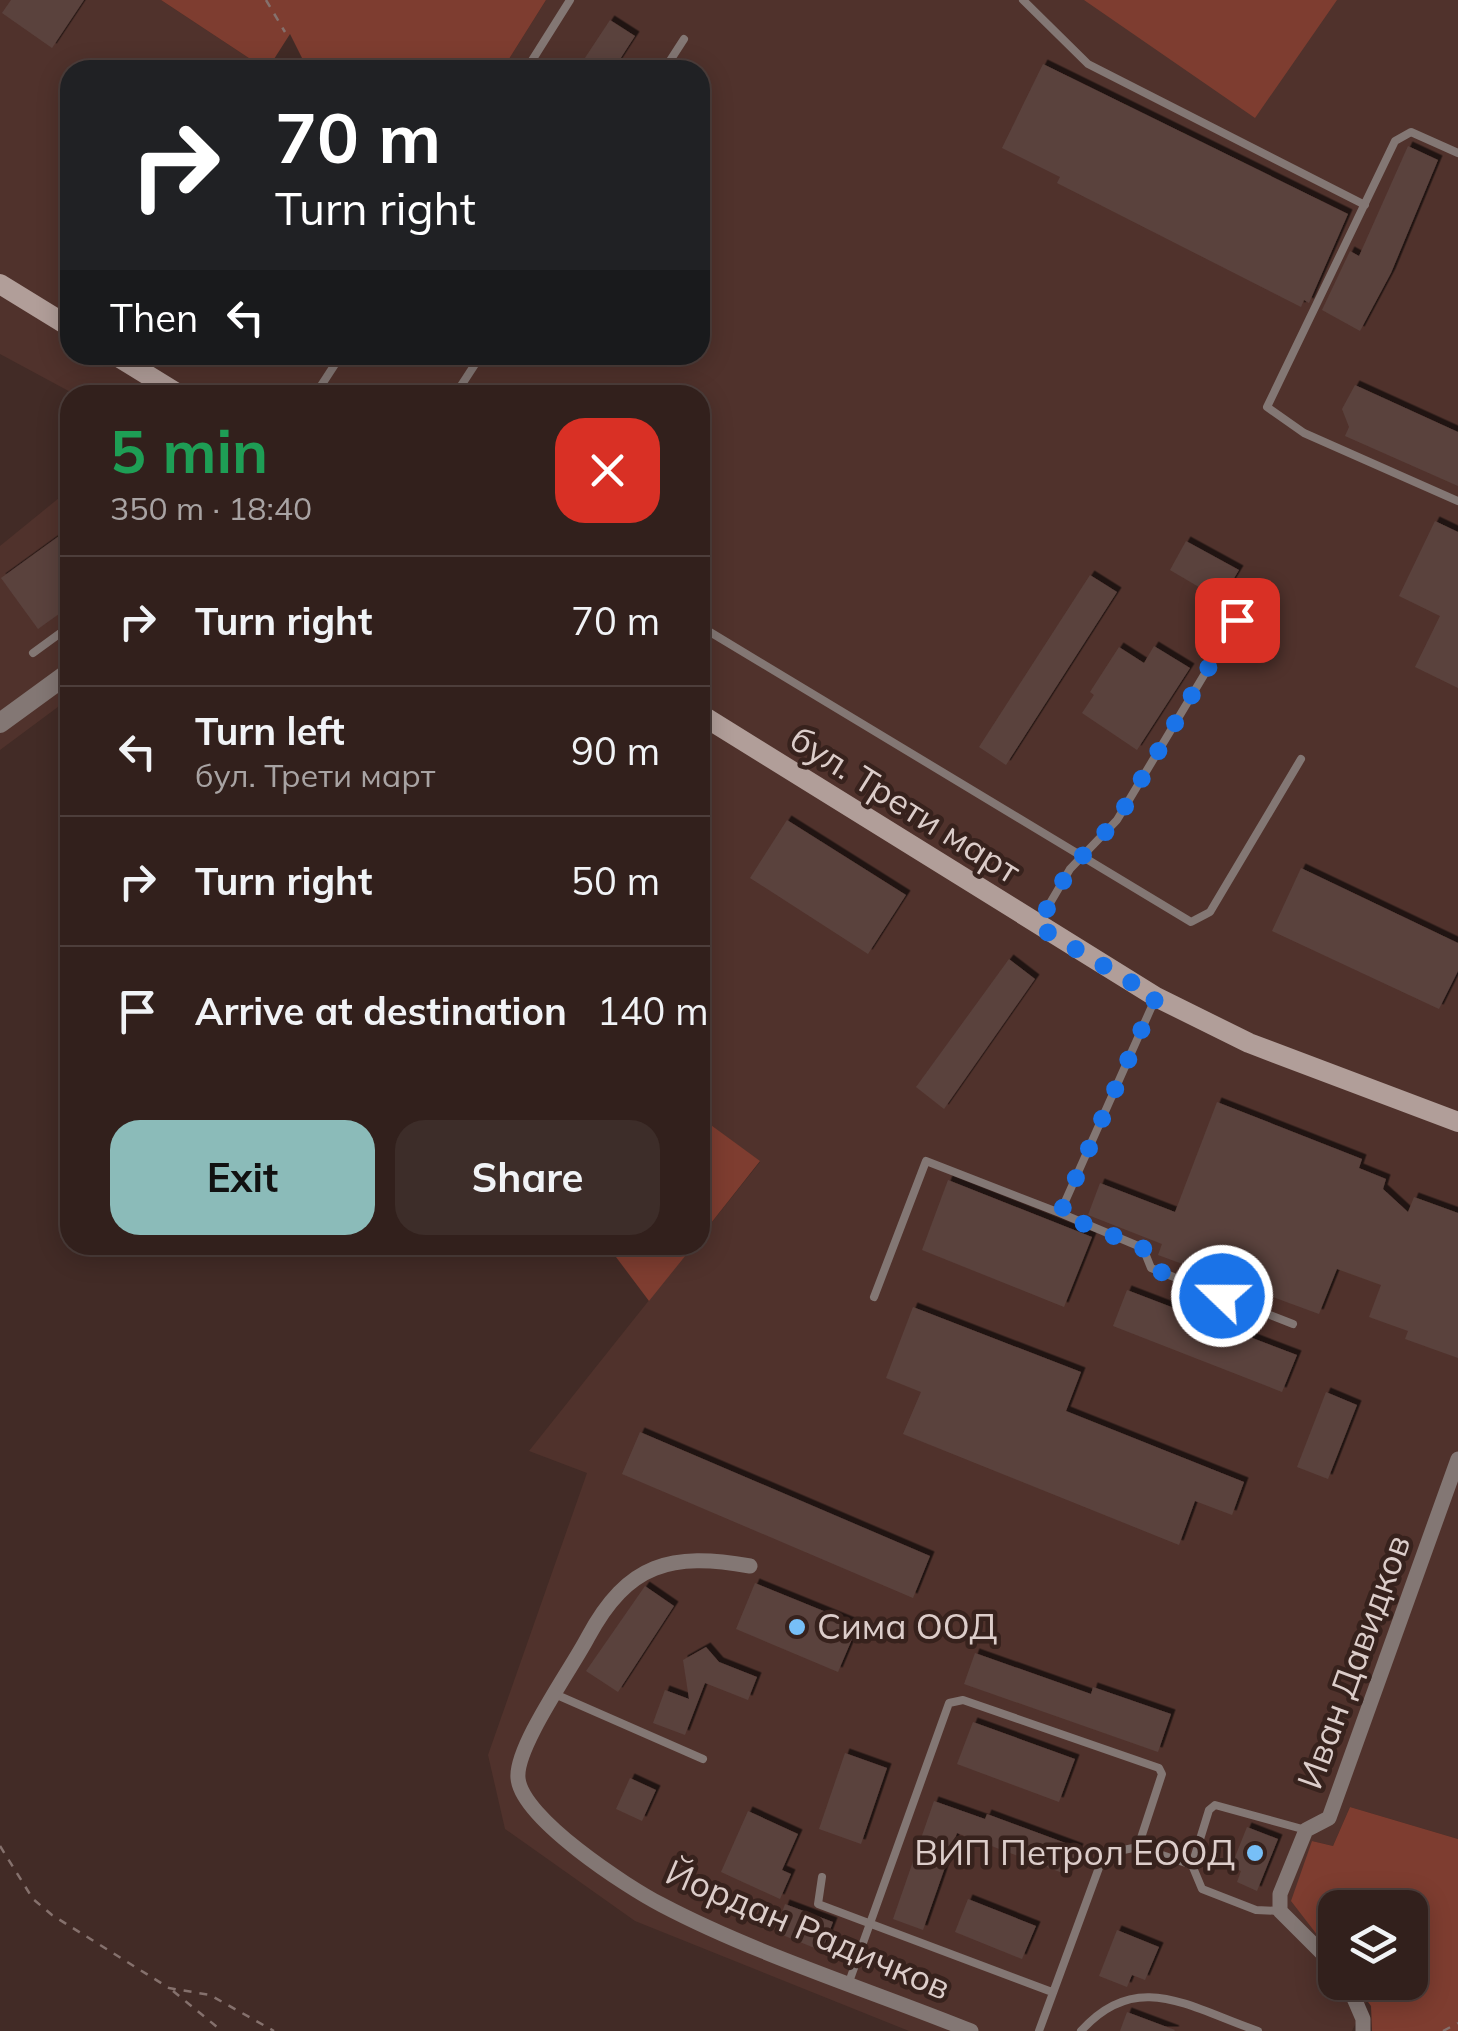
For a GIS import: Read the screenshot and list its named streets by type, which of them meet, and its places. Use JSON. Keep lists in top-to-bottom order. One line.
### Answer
{"streets":{"main road":["бул. Трети март"],"street":["Иван Давидков","Йордан Радичков"]},"places":["Сима ООД","ВИП Петрол ЕООД"],"page":{"turn":["70 m","Turn right"],"then":"Then","heading":["5 min","350 m · 18:40"],"list":[{"name":"Turn right","value":"70 m"},{"name":"Turn left","note":"бул. Трети март","value":"90 m"},{"name":"Turn right","value":"50 m"},{"name":"Arrive at destination","value":"140 m"}],"buttons":["Exit","Share"]}}
